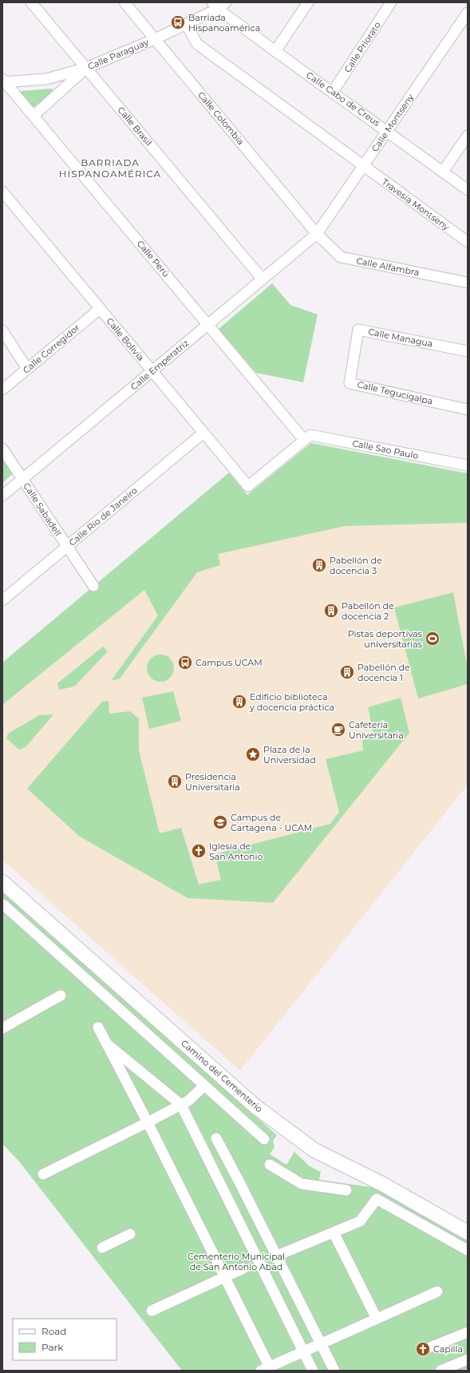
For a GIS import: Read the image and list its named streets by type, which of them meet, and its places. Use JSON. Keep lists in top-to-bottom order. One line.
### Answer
{"streets":{"main road":["Camino del Cementerio"],"street":["Calle Priorato","Calle Paraguay","Calle Cabo de Creus","Calle Colombia","Calle Montseny","Calle Brasil","Travesía Montseny","Calle Perú","Calle Alfambra","Calle Managua","Calle Bolivia","Calle Corregidor","Calle Emperatriz","Calle Tegucigalpa","Calle Sao Paulo","Calle Sabadell","Calle Río de Janeiro"]},"crossings":[["Calle Priorato","Calle Cabo de Creus"],["Calle Paraguay","Calle Cabo de Creus"],["Calle Paraguay","Calle Colombia"],["Calle Paraguay","Calle Brasil"],["Calle Paraguay","Travesía Montseny"],["Calle Paraguay","Calle Perú"],["Calle Cabo de Creus","Calle Montseny"],["Calle Colombia","Calle Montseny"],["Calle Colombia","Calle Alfambra"],["Calle Colombia","Calle Emperatriz"],["Calle Montseny","Travesía Montseny"],["Calle Montseny","Calle Alfambra"],["Calle Montseny","Calle Emperatriz"],["Calle Brasil","Calle Emperatriz"],["Calle Perú","Calle Bolivia"],["Calle Perú","Calle Emperatriz"],["Calle Perú","Calle Sao Paulo"],["Calle Alfambra","Calle Emperatriz"],["Calle Managua","Calle Tegucigalpa"],["Calle Bolivia","Calle Corregidor"],["Calle Bolivia","Calle Emperatriz"],["Calle Bolivia","Calle Sao Paulo"],["Calle Bolivia","Calle Río de Janeiro"],["Calle Emperatriz","Calle Sabadell"],["Calle Sabadell","Calle Río de Janeiro"]],"districts":["BARRIADA HISPANOAMÉRICA"],"parks":["Cementerio Municipal de San Antonio Abad"],"places":{"bus stop":["Barriada Hispanoamérica","Campus UCAM"],"building":["Pabellón de docencia 3","Pabellón de docencia 2","Pabellón de docencia 1","Edificio biblioteca y docencia práctica","Presidencia Universitaria"],"sports":["Pistas deportivas universitarias"],"cafe":["Cafetería Universitaria"],"place":["Plaza de la Universidad"],"school or university":["Campus de Cartagena - UCAM"],"church":["Iglesia de San Antonio","Capilla"]},"legend":["Road","Park"]}
